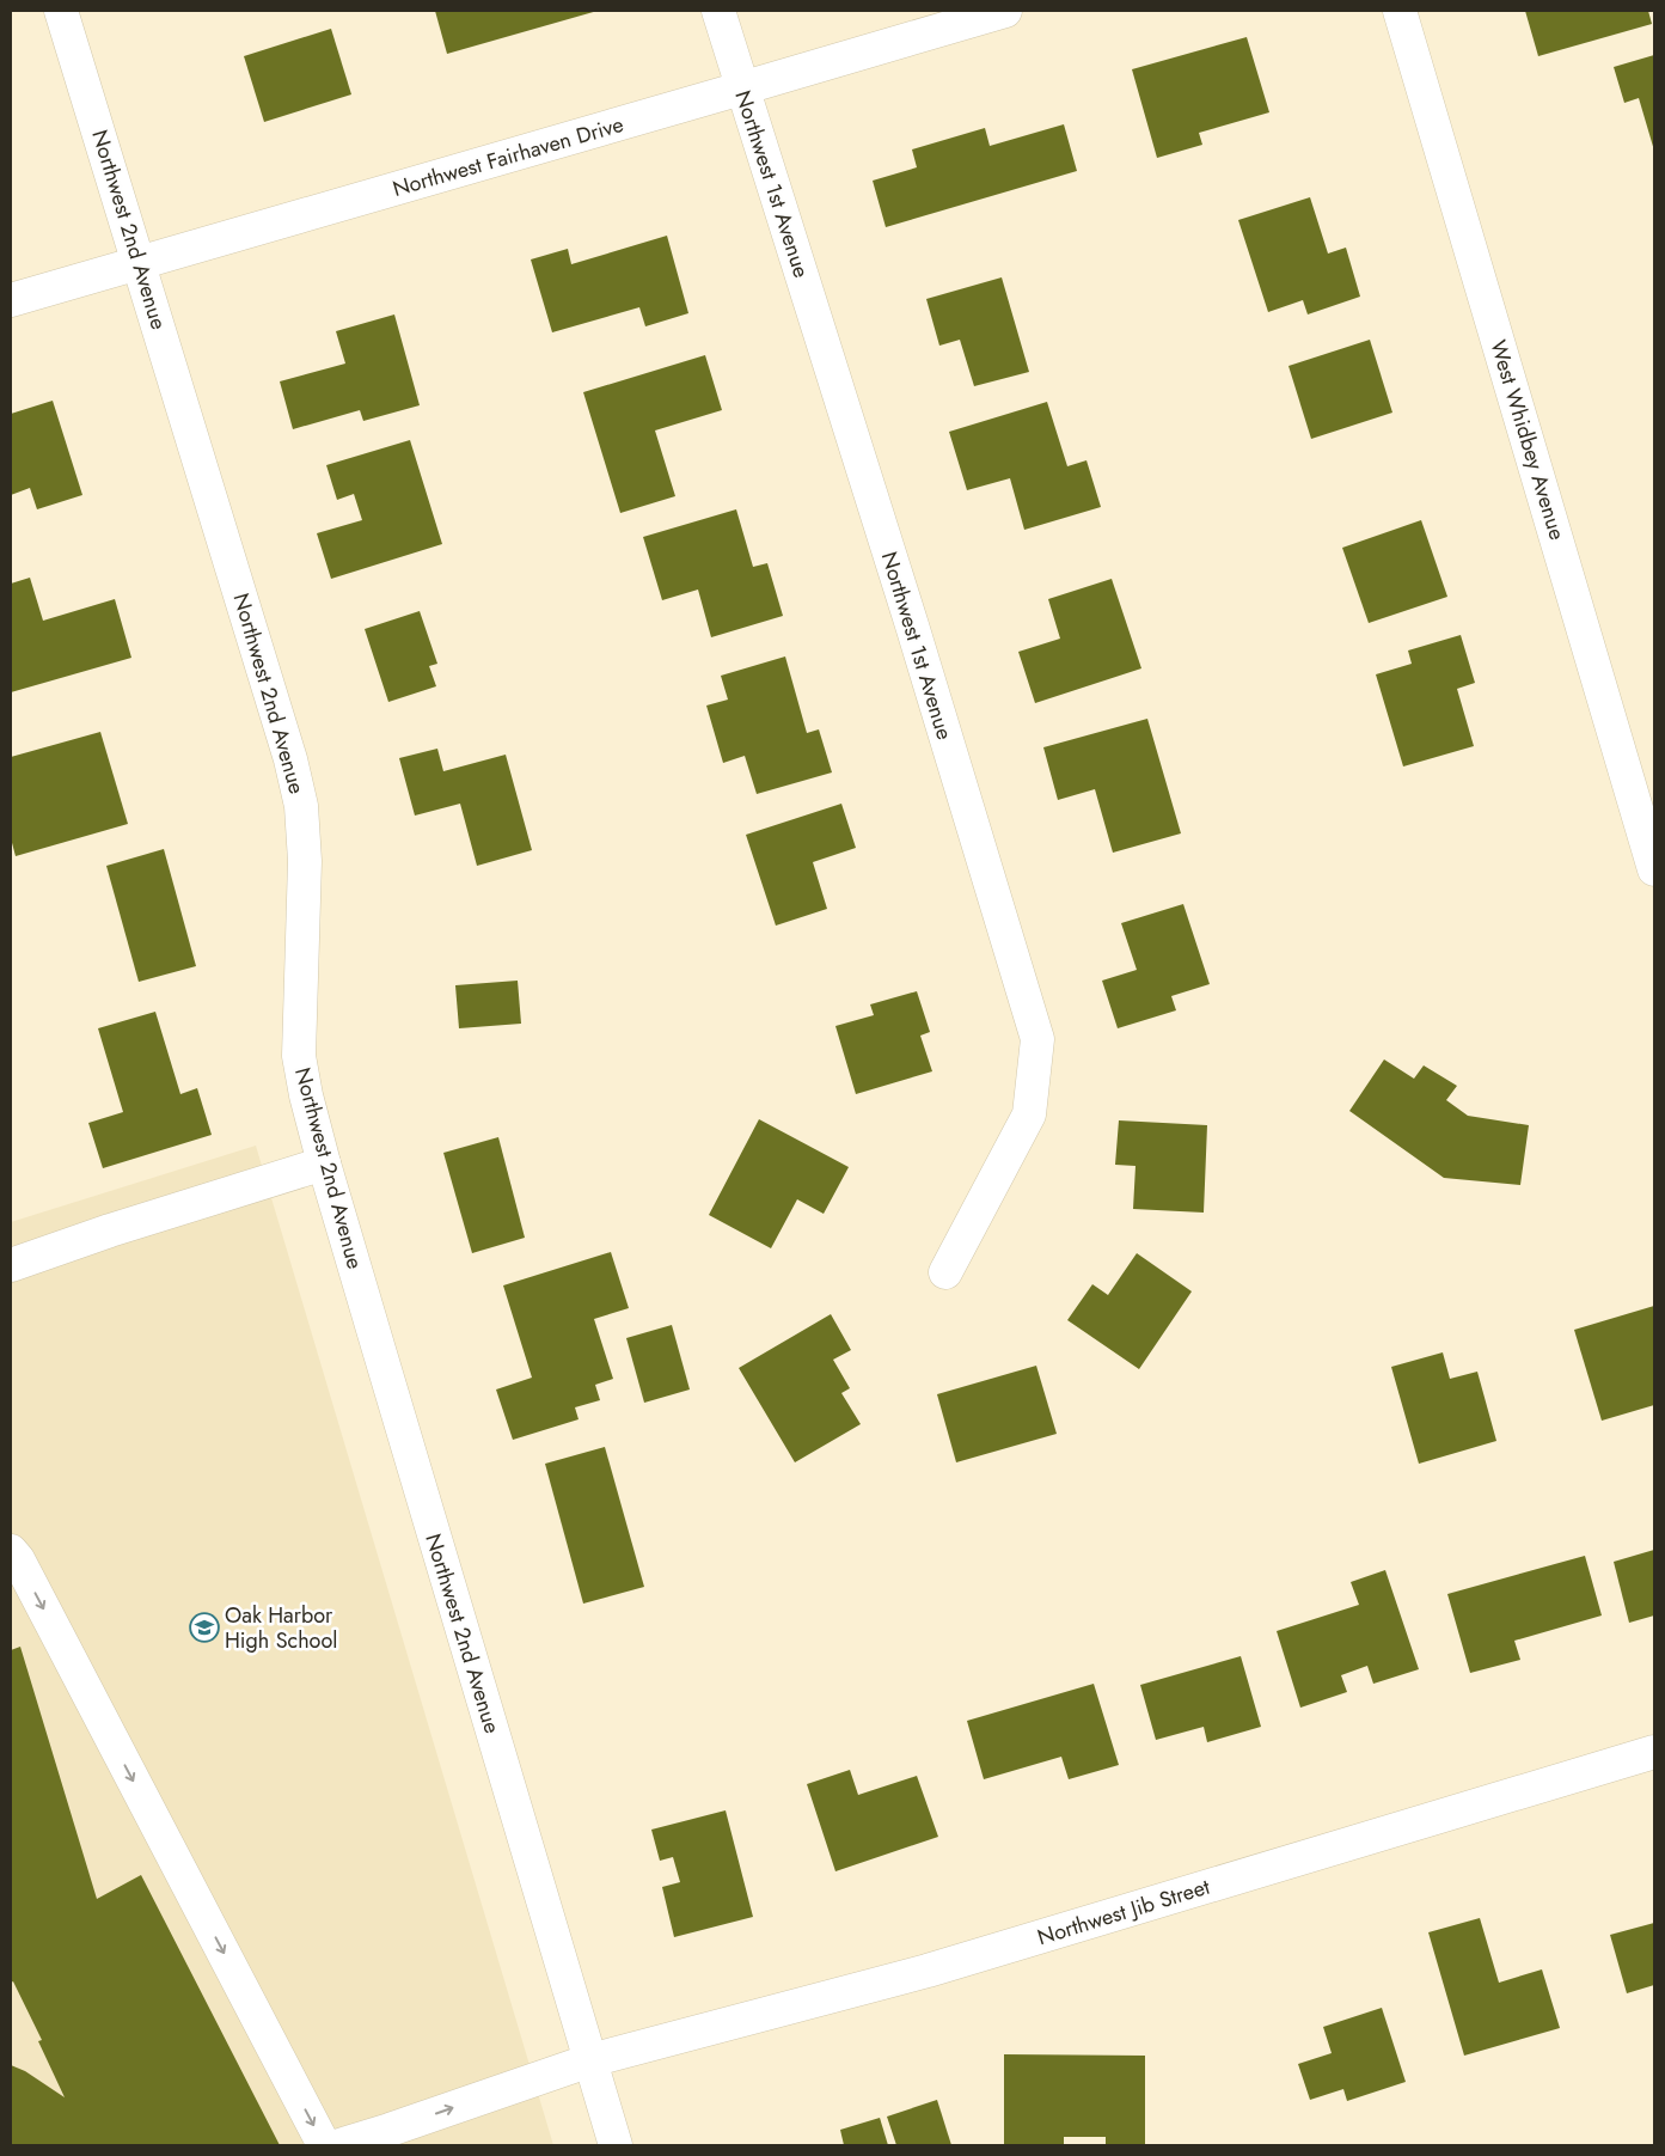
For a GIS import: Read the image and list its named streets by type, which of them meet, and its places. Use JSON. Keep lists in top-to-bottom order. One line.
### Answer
{"streets":{"street":["Northwest Fairhaven Drive","Northwest 1st Avenue","Northwest 2nd Avenue","West Whidbey Avenue","Northwest Jib Street"]},"crossings":[["Northwest Fairhaven Drive","Northwest 1st Avenue"],["Northwest Fairhaven Drive","Northwest 2nd Avenue"],["Northwest 2nd Avenue","Northwest Jib Street"]],"places":{"school or university":["Oak Harbor High School"]}}
